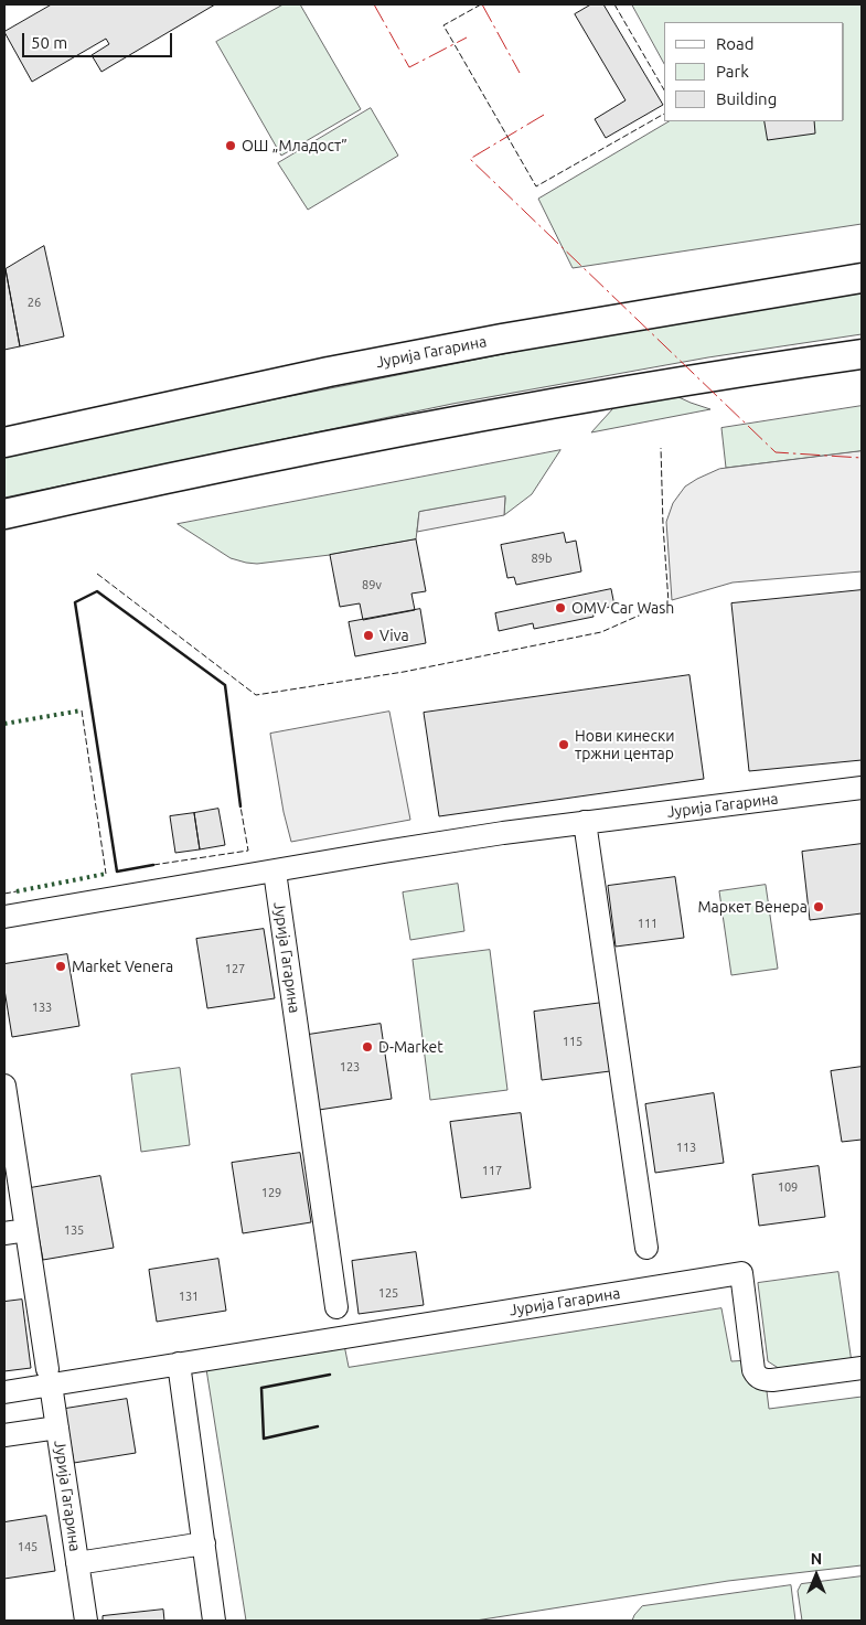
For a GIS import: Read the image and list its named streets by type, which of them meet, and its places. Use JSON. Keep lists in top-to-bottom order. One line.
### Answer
{"streets":{"main road":["Јурија Гагарина"]},"places":["ОШ „Младост”","OMV Car Wash","Viva","Нови кинески тржни центар","Маркет Венера","Market Venera","D-Market"],"house_numbers":["26","89b","89v","111","127","133","115","123","113","117","109","129","135","125","131","145"],"legend":["Road","Park","Building"],"scale_bar":"50 m","north":"top"}
